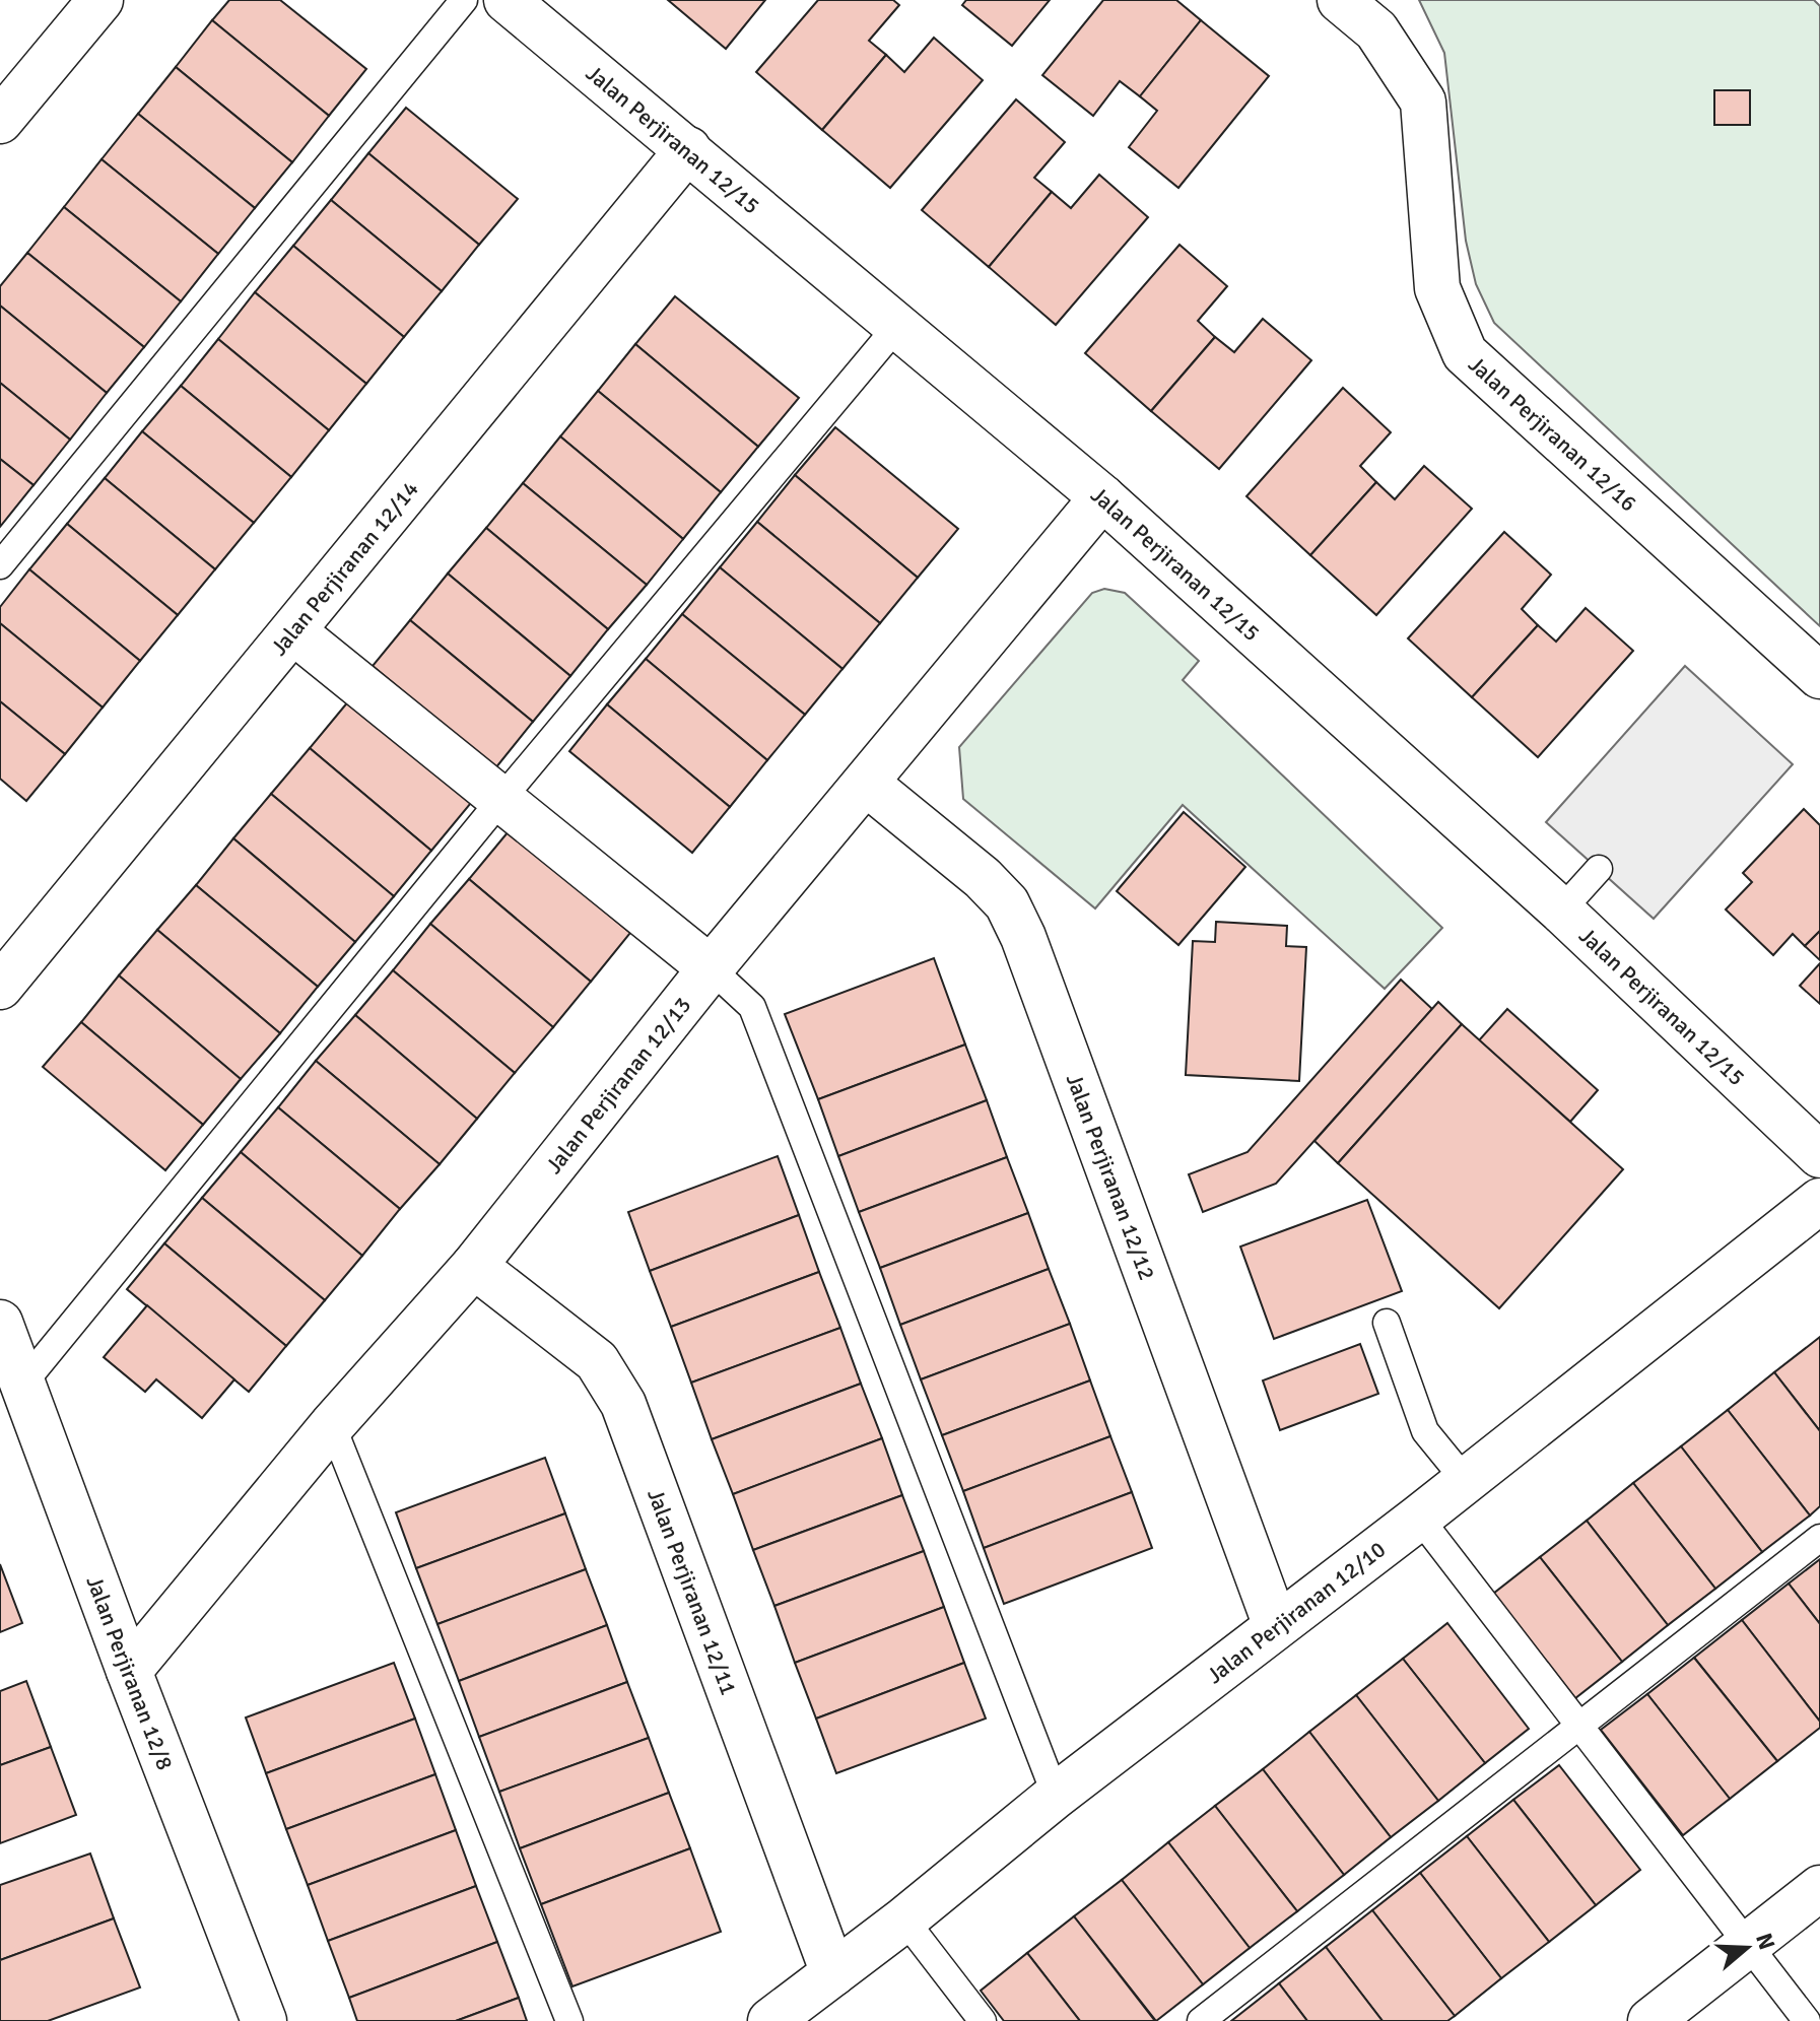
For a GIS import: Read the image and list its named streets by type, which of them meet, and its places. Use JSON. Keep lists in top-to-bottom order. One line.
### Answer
{"streets":{"street":["Jalan Perjiranan 12/15","Jalan Perjiranan 12/16","Jalan Perjiranan 12/14","Jalan Perjiranan 12/13","Jalan Perjiranan 12/12","Jalan Perjiranan 12/11","Jalan Perjiranan 12/10","Jalan Perjiranan 12/8"]},"crossings":[["Jalan Perjiranan 12/15","Jalan Perjiranan 12/14"],["Jalan Perjiranan 12/15","Jalan Perjiranan 12/13"],["Jalan Perjiranan 12/13","Jalan Perjiranan 12/12"],["Jalan Perjiranan 12/13","Jalan Perjiranan 12/11"],["Jalan Perjiranan 12/13","Jalan Perjiranan 12/8"],["Jalan Perjiranan 12/12","Jalan Perjiranan 12/10"],["Jalan Perjiranan 12/11","Jalan Perjiranan 12/10"]],"north":"right"}
